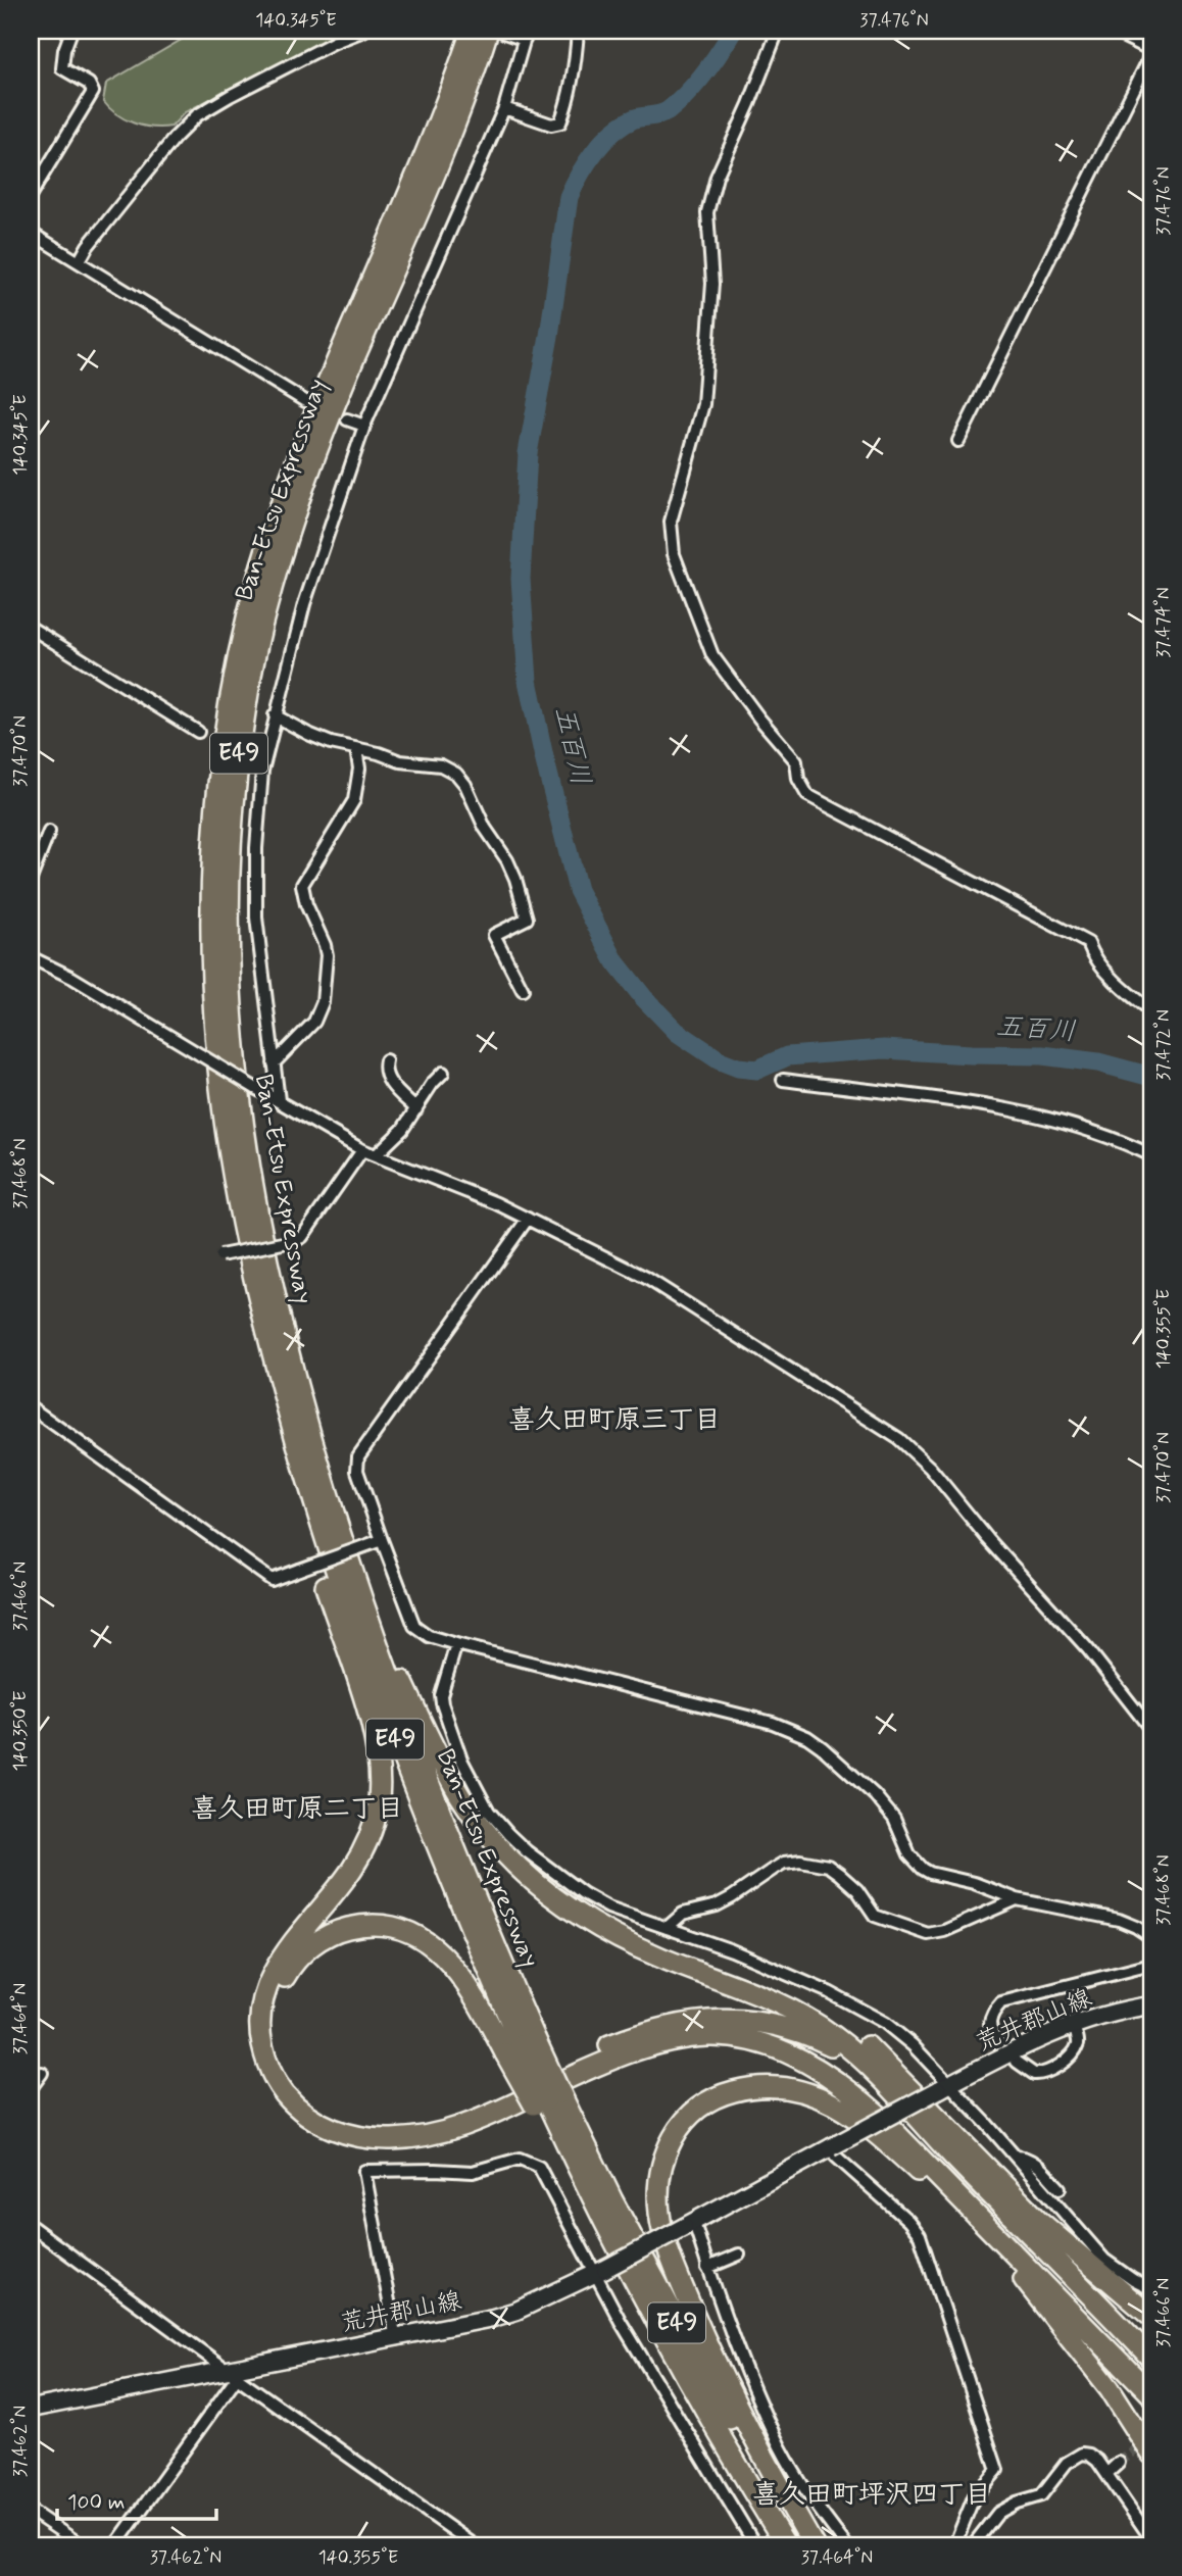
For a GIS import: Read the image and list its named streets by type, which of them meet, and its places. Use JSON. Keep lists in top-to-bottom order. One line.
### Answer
{"streets":{"highway":["Ban-Etsu Expressway","E49"],"main road":["荒井郡山線"]},"crossings":[["Ban-Etsu Expressway","E49"]],"districts":["喜久田町原三丁目","喜久田町原二丁目","喜久田町坪沢四丁目"],"water":["五百川"],"scale_bar":"100 m","coordinates":["140.345°E","37.476°N","37.474°N","37.470°N","37.472°N","37.468°N","140.355°E","37.466°N","140.350°E","37.464°N","37.462°N"]}
